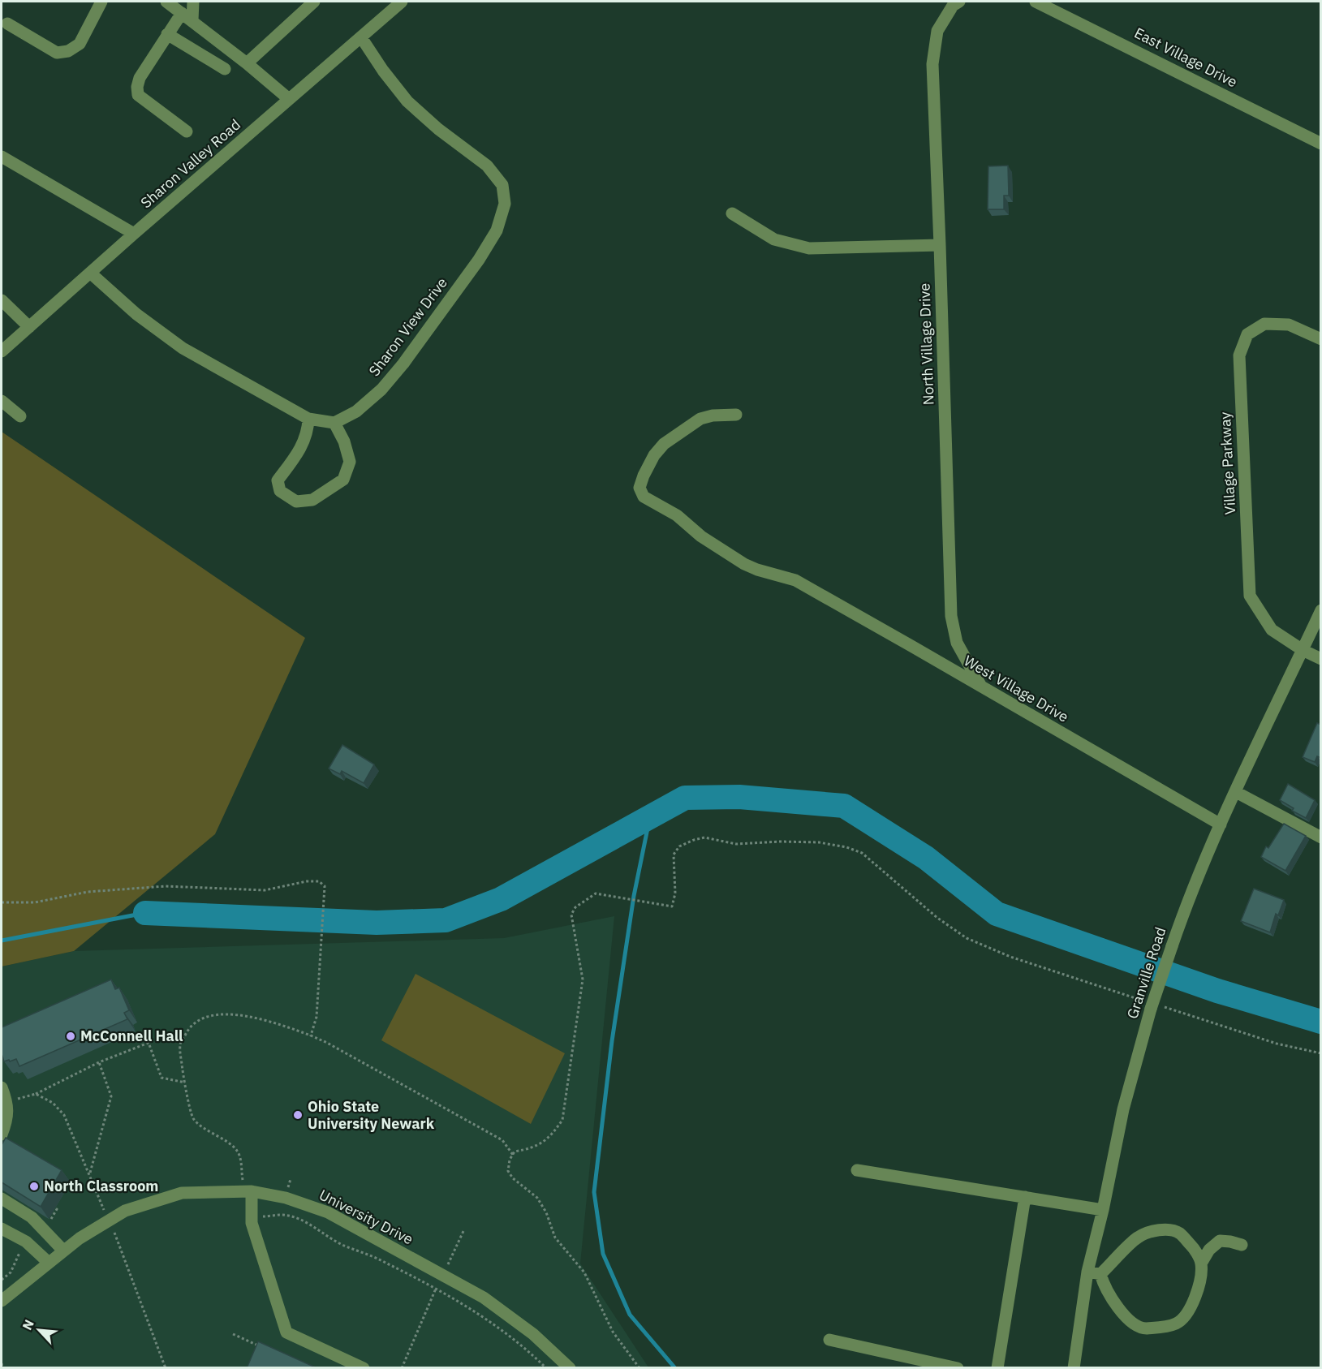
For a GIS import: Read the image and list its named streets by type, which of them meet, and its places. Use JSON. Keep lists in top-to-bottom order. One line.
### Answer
{"streets":{"street":["East Village Drive","Sharon Valley Road","Sharon View Drive","North Village Drive","Village Parkway","West Village Drive","Granville Road","University Drive"]},"crossings":[["Sharon Valley Road","Sharon View Drive"],["North Village Drive","West Village Drive"],["Village Parkway","Granville Road"],["West Village Drive","Granville Road"]],"places":["McConnell Hall","Ohio State University Newark","North Classroom"],"north":"top left"}
